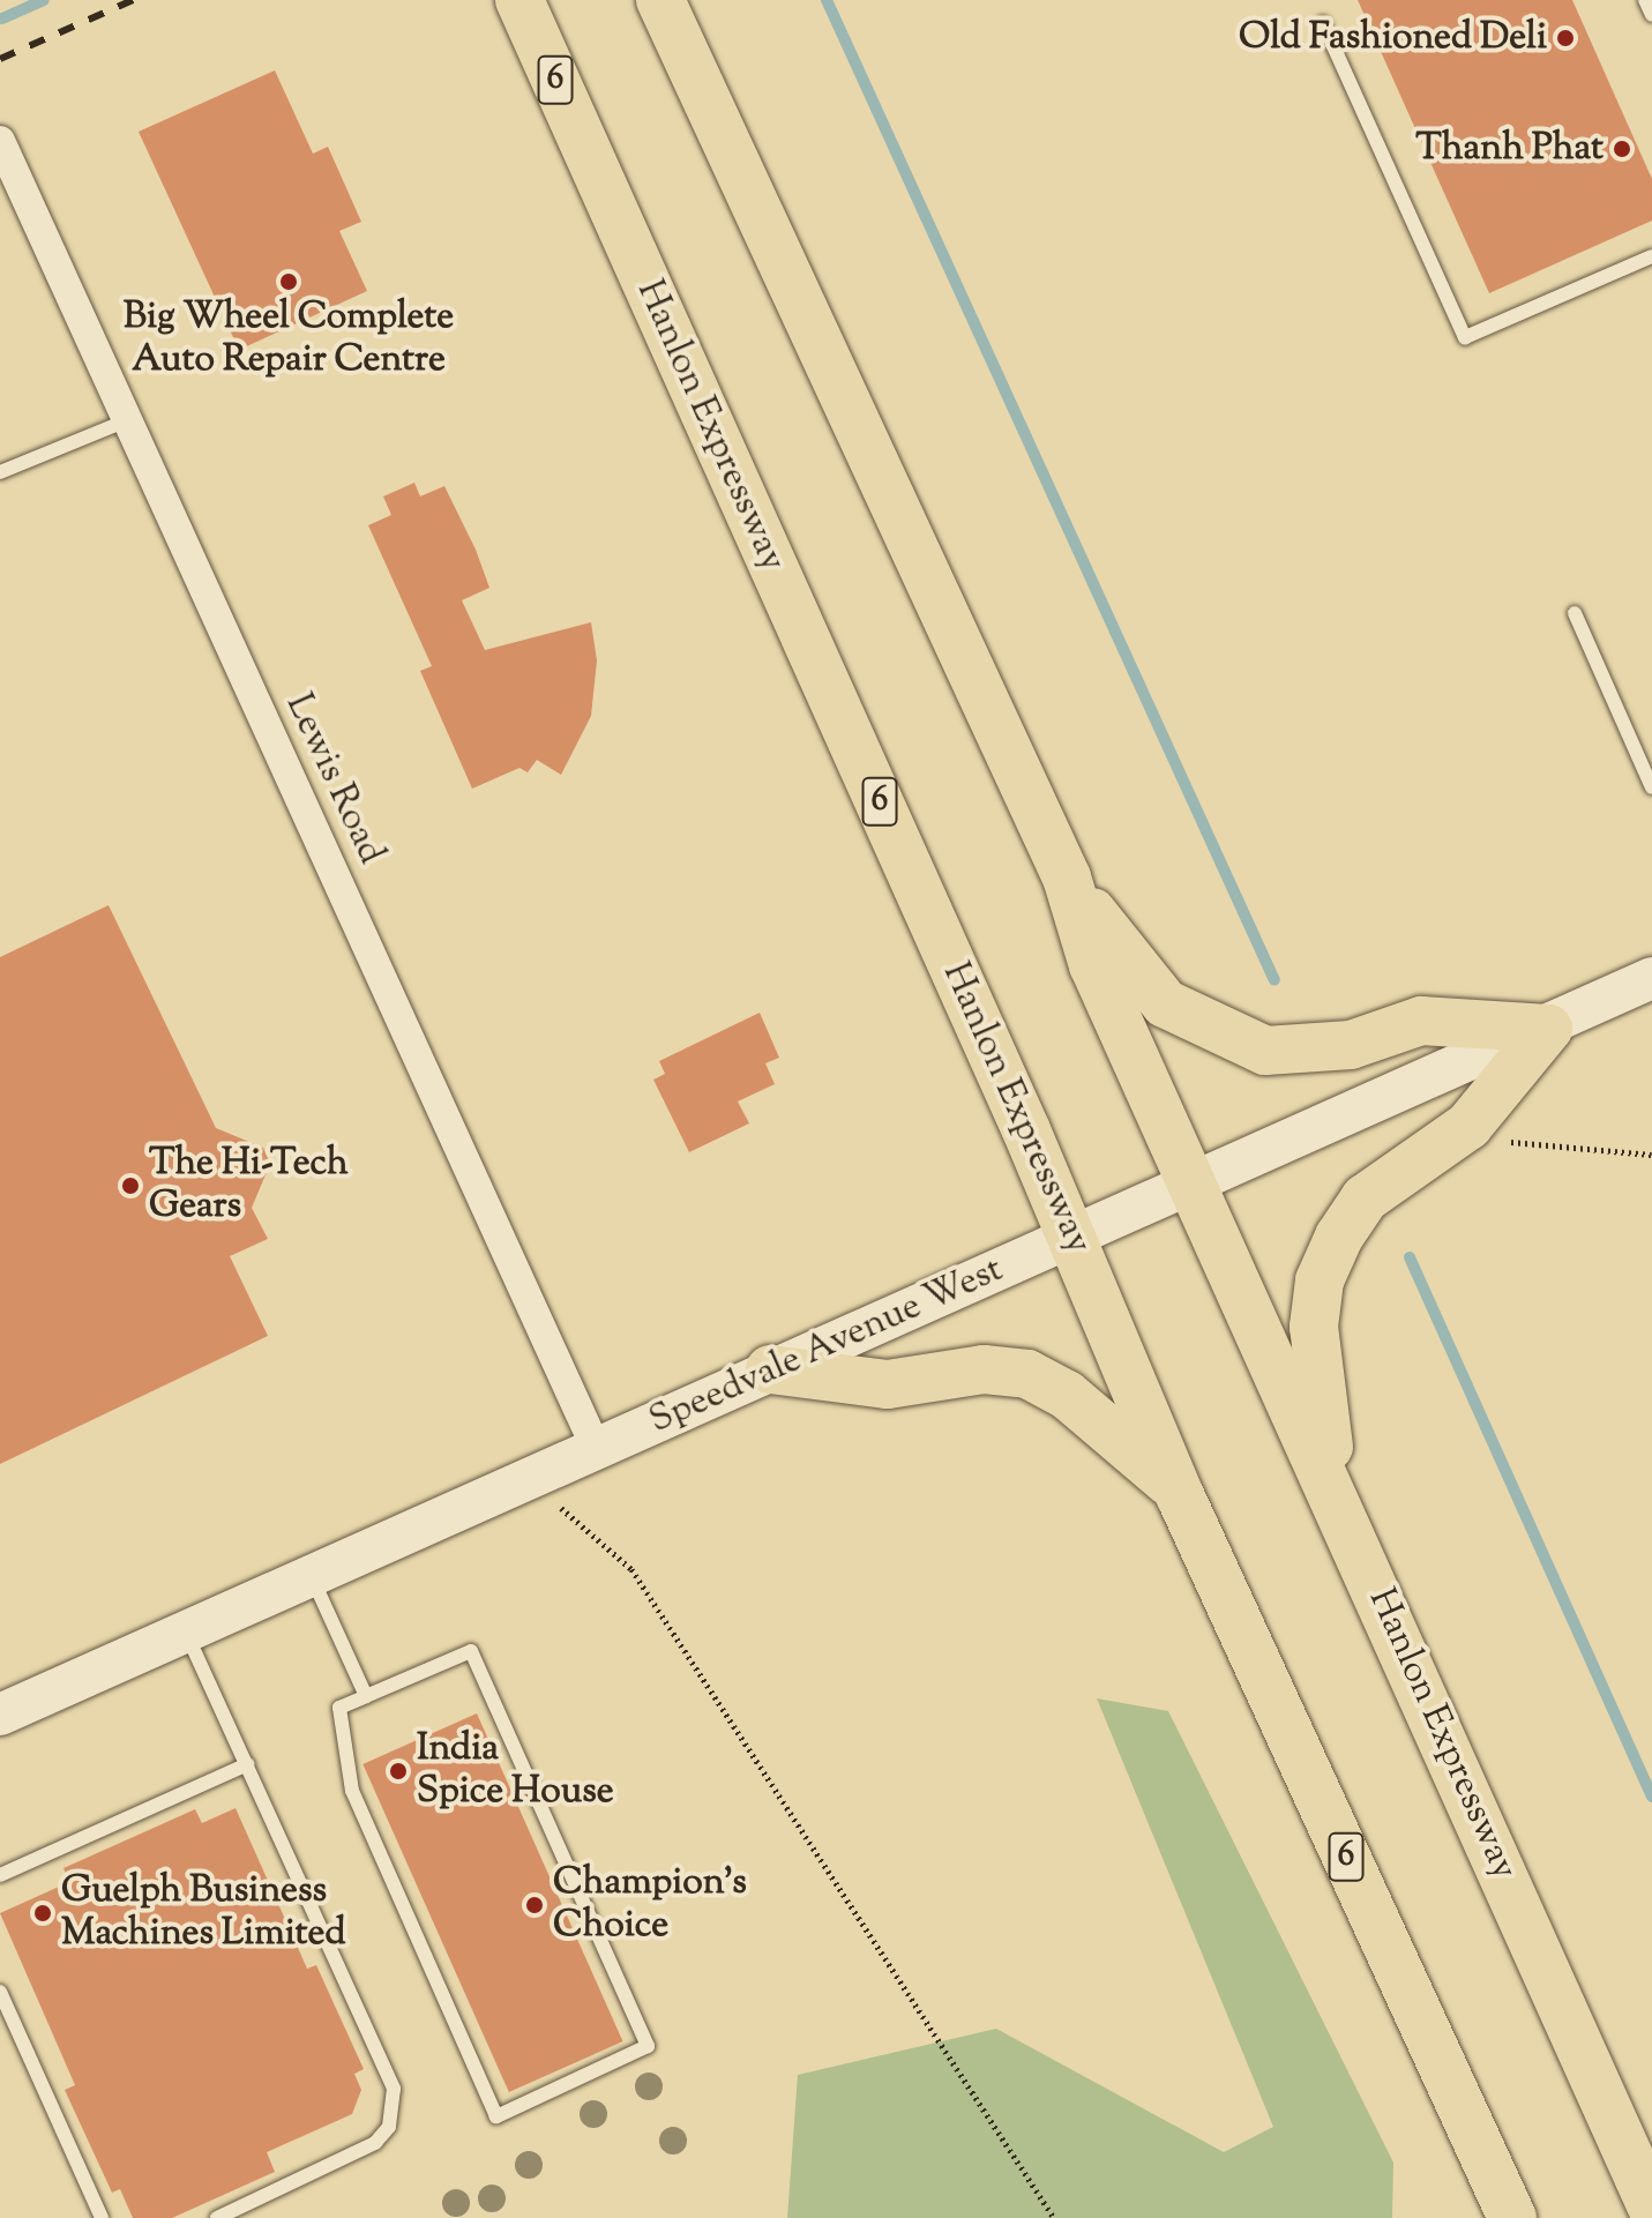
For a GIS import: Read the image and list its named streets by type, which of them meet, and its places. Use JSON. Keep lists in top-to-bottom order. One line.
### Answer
{"streets":{"highway":["6","Hanlon Expressway"],"main road":["Speedvale Avenue West"],"street":["Lewis Road"]},"crossings":[["Hanlon Expressway","Speedvale Avenue West"],["Lewis Road","Speedvale Avenue West"]],"places":["Old Fashioned Deli","Thanh Phat","Big Wheel Complete Auto Repair Centre","The Hi-Tech Gears","India Spice House","Champion's Choice","Guelph Business Machines Limited"]}
